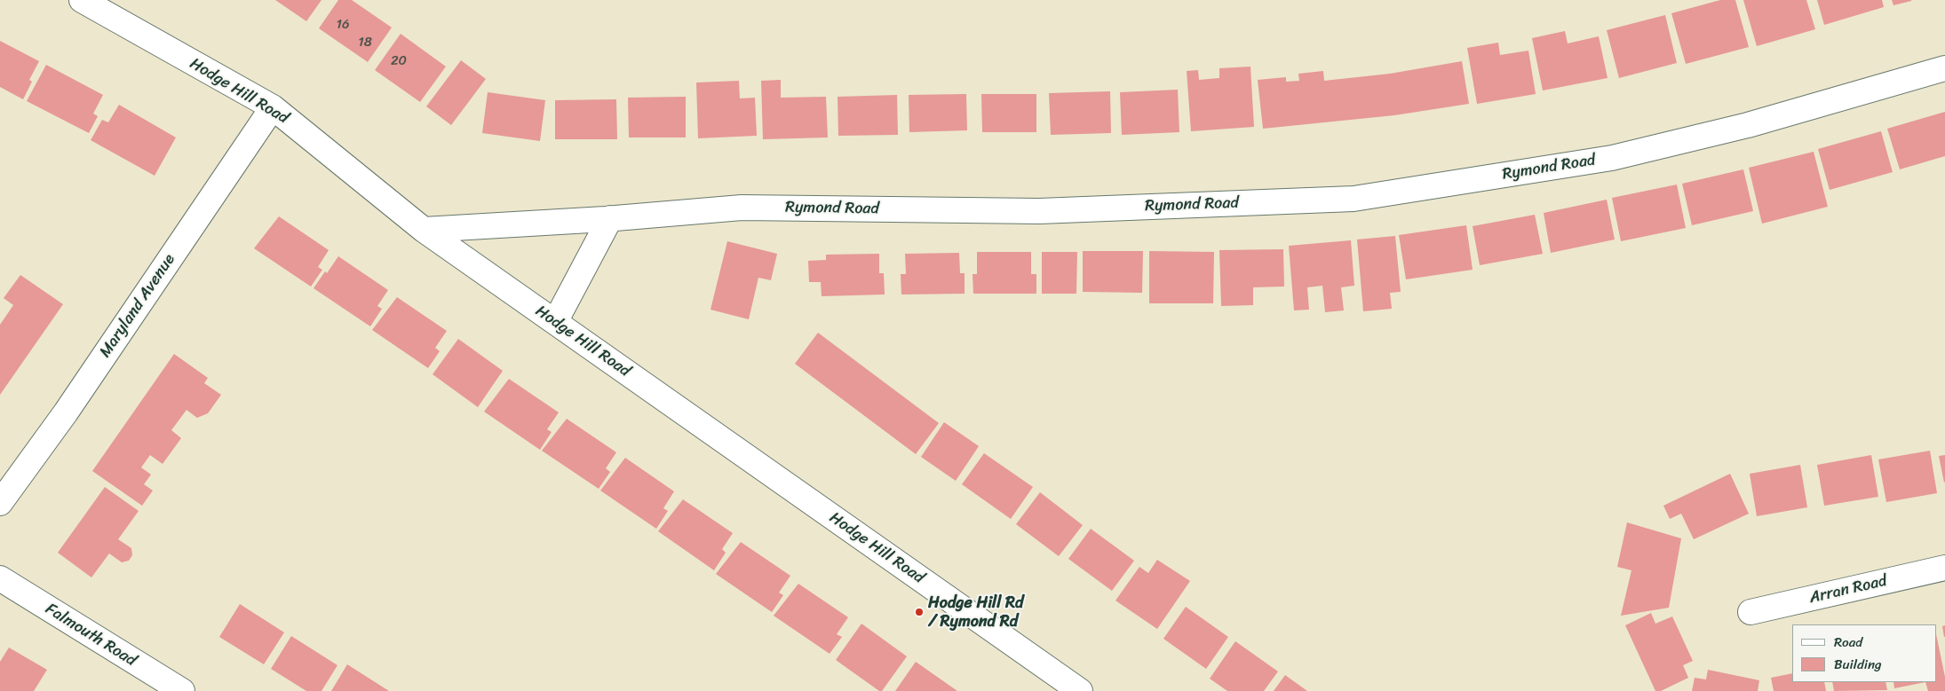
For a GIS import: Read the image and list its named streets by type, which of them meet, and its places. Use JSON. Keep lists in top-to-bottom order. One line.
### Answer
{"streets":{"street":["Hodge Hill Road","Rymond Road","Maryland Avenue","Arran Road","Falmouth Road"]},"crossings":[["Hodge Hill Road","Rymond Road"],["Hodge Hill Road","Maryland Avenue"]],"places":["Hodge Hill Rd / Rymond Rd"],"house_numbers":["16","18","20"],"legend":["Road","Building"]}
